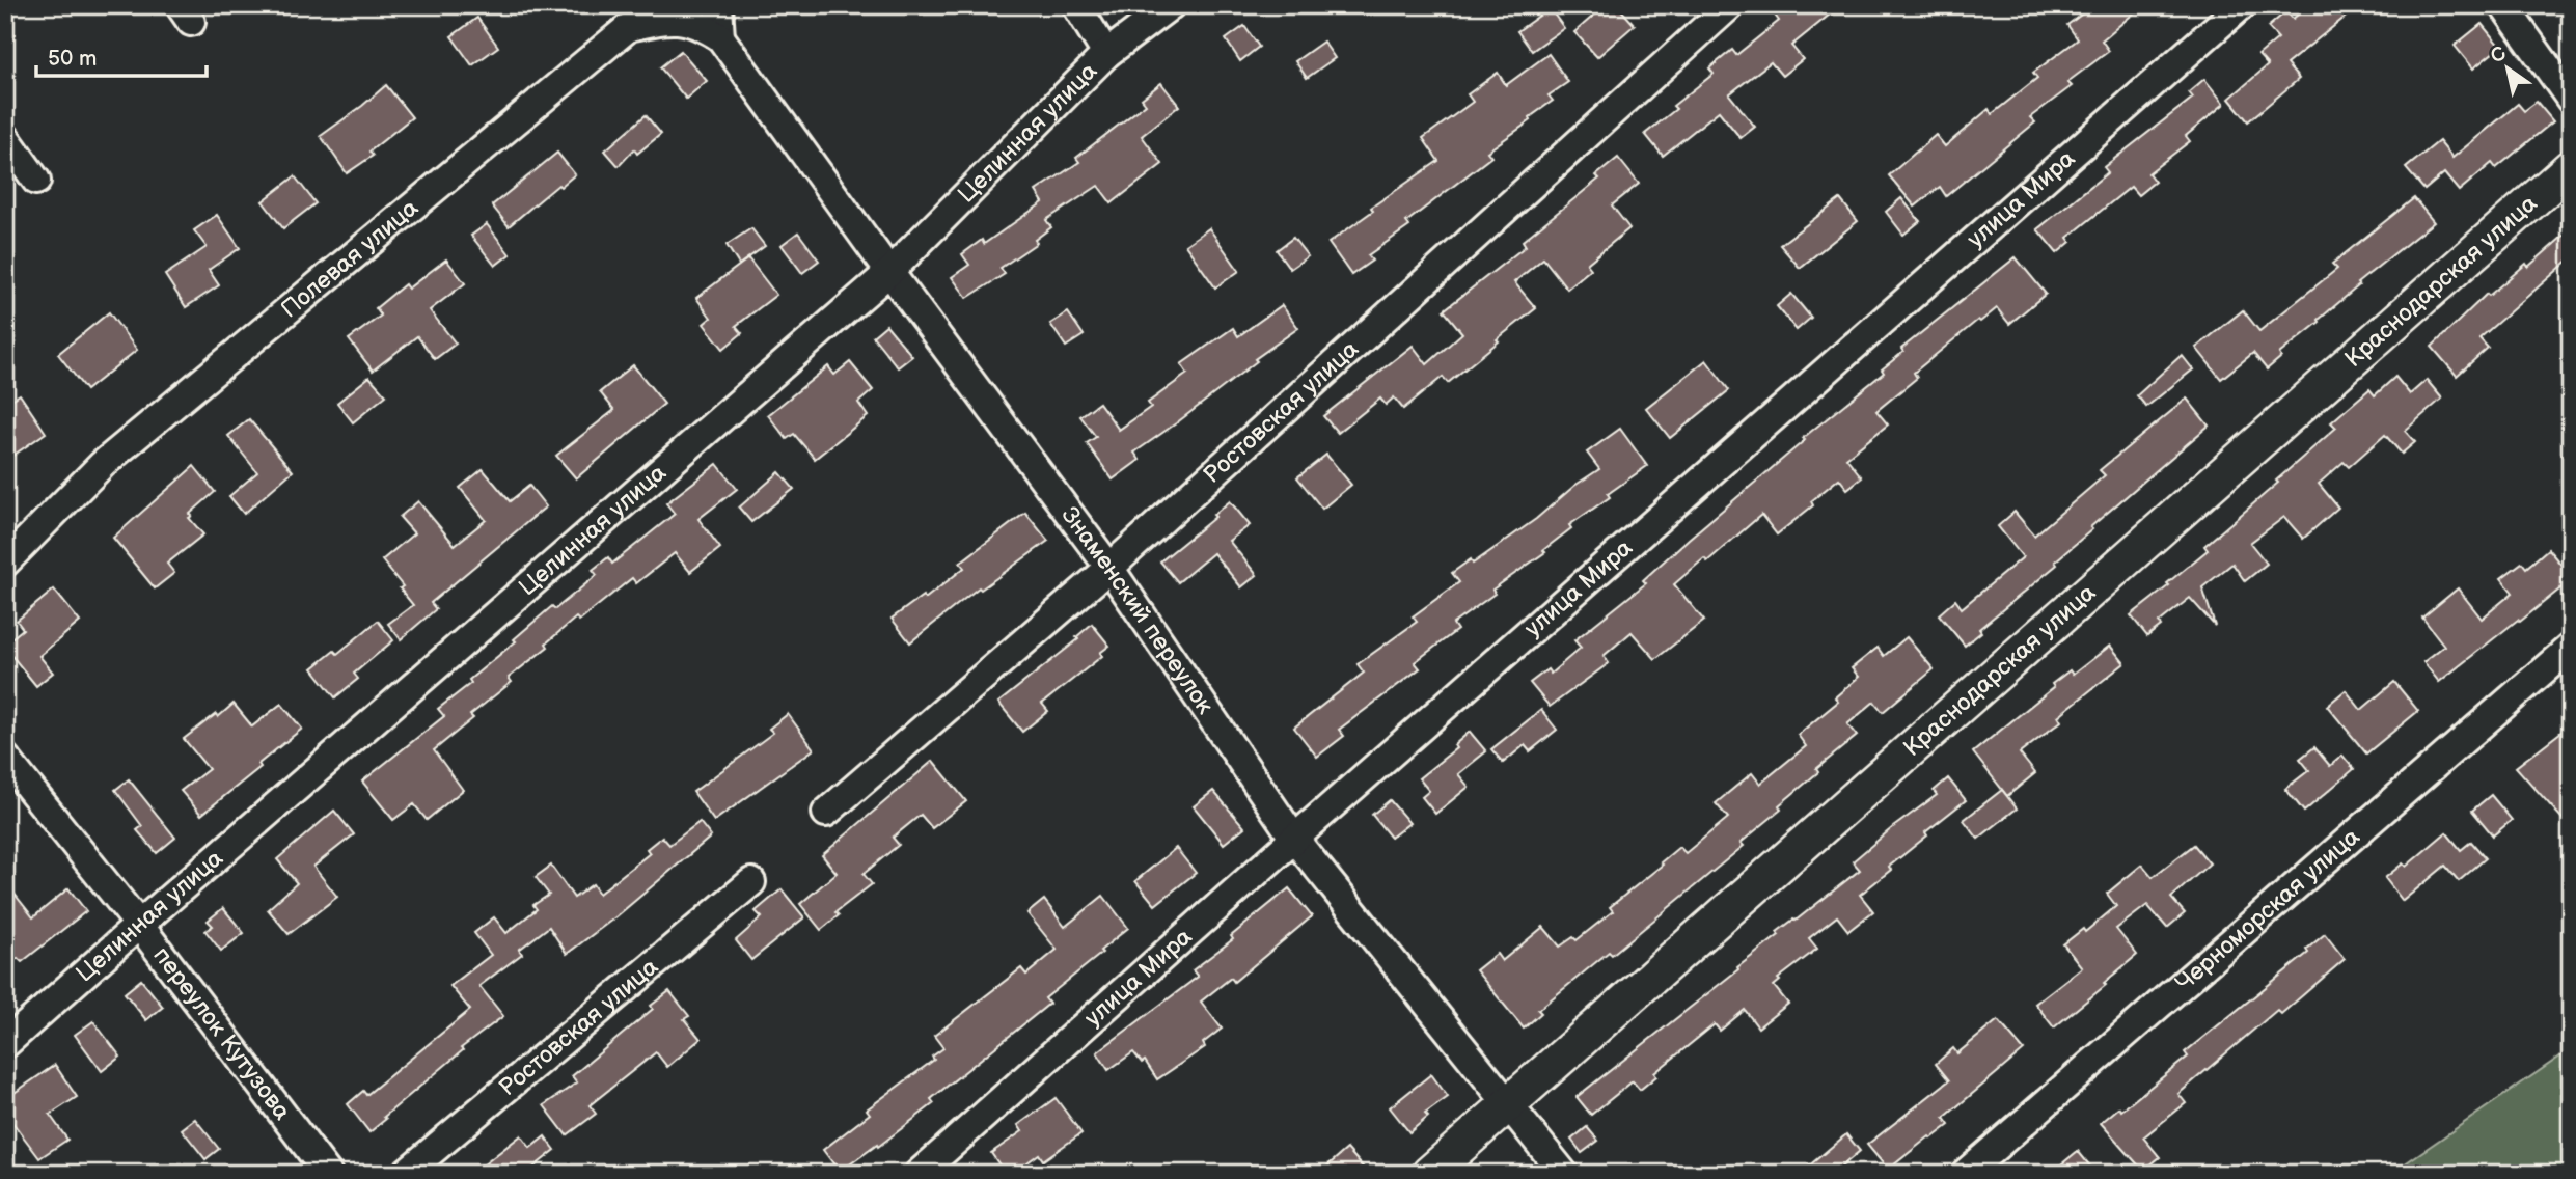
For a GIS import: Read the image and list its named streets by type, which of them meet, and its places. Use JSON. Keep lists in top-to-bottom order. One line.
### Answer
{"streets":{"street":["Целинная улица","улица Мира","Полевая улица","Краснодарская улица","Ростовская улица","Знаменский переулок","Черноморская улица","переулок Кутузова"]},"crossings":[["Целинная улица","Знаменский переулок"],["Целинная улица","переулок Кутузова"],["улица Мира","Знаменский переулок"],["Полевая улица","Знаменский переулок"],["Краснодарская улица","Знаменский переулок"],["Ростовская улица","Знаменский переулок"]],"scale_bar":"50 m","north":"top left"}
